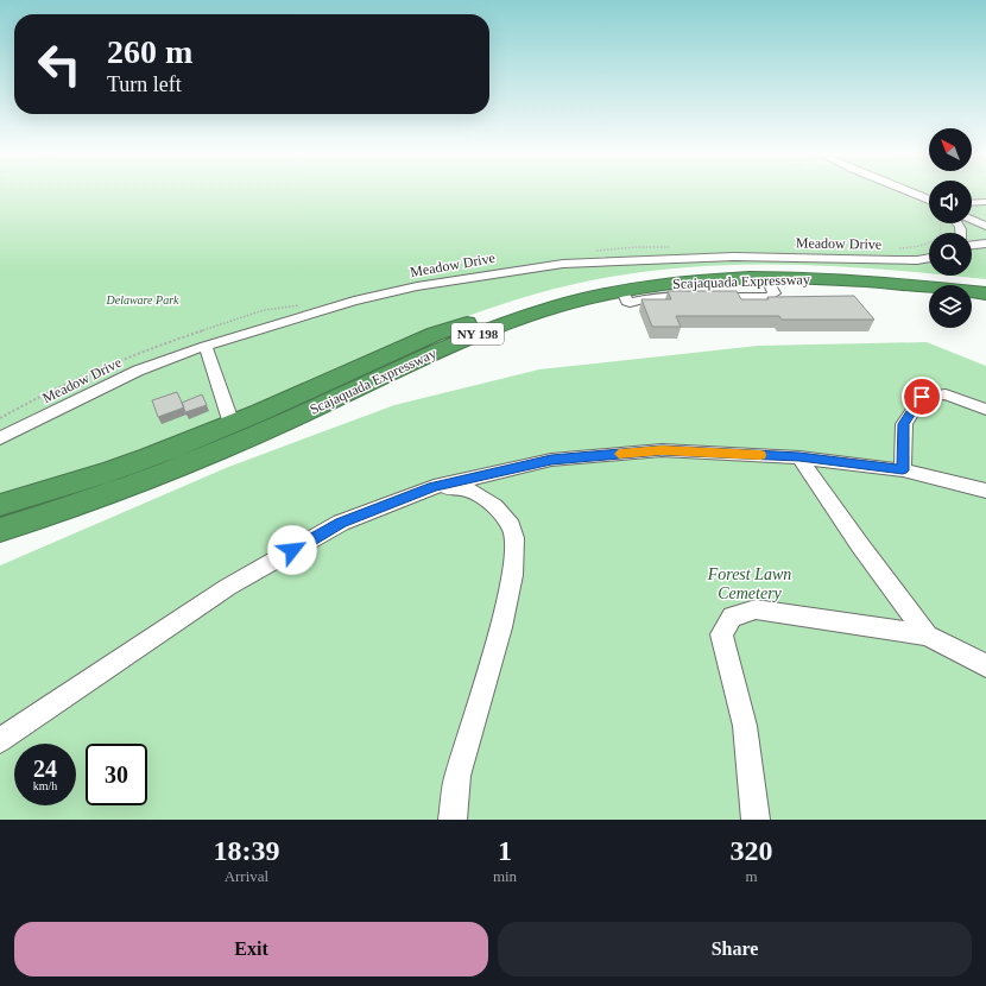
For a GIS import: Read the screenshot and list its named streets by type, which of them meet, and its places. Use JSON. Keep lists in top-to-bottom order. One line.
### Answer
{"streets":{"highway":["Scajaquada Expressway","NY 198"],"street":["Meadow Drive"]},"parks":["Delaware Park","Forest Lawn Cemetery"],"north":"top left","page":{"turn":["260 m","Turn left"],"speed":"24 km/h","limit":"30","eta":["18:39","Arrival","1","min","320","m"],"buttons":["Exit","Share"]}}
